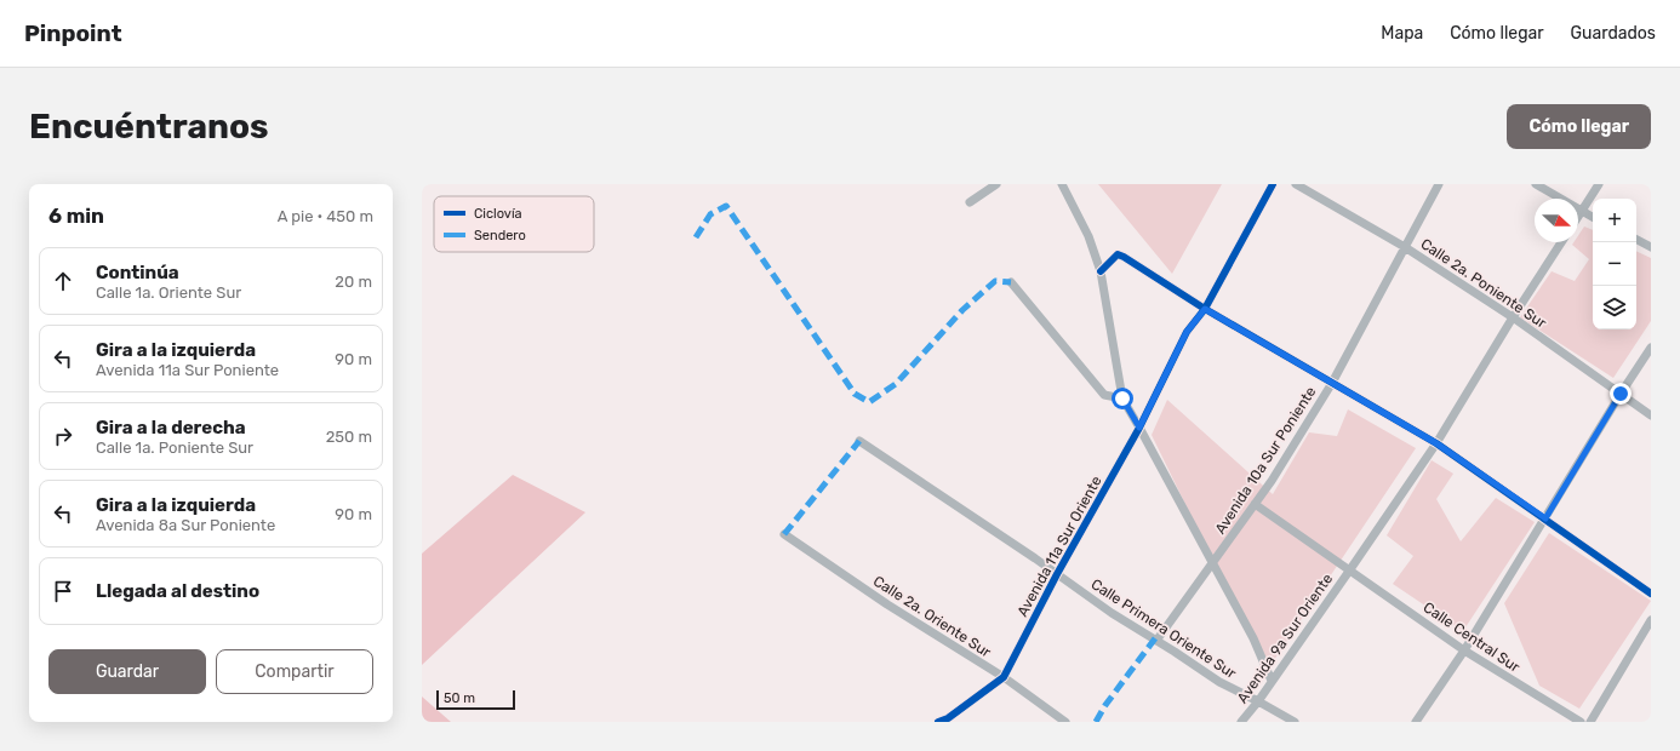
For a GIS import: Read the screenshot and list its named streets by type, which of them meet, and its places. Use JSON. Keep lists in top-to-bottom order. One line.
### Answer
{"streets":{"street":["Calle 2a. Poniente Sur","Avenida 10a Sur Poniente","Avenida 11a Sur Oriente","Calle 2a. Oriente Sur","Calle Primera Oriente Sur","Calle Central Sur","Avenida 9a Sur Oriente"]},"crossings":[["Calle 2a. Poniente Sur","Avenida 10a Sur Poniente"],["Calle 2a. Poniente Sur","Avenida 9a Sur Oriente"],["Avenida 10a Sur Poniente","Calle Primera Oriente Sur"],["Avenida 10a Sur Poniente","Calle Central Sur"],["Avenida 11a Sur Oriente","Calle 2a. Oriente Sur"],["Avenida 11a Sur Oriente","Calle Primera Oriente Sur"],["Calle Primera Oriente Sur","Avenida 9a Sur Oriente"],["Calle Central Sur","Avenida 9a Sur Oriente"]],"legend":["Ciclovía","Sendero"],"scale_bar":"50 m","north":"right","page":{"header":"Pinpoint","nav":["Mapa","Cómo llegar","Guardados"],"buttons":["Cómo llegar",["Guardar","Compartir"]],"title":"Encuéntranos","heading":["6 min","A pie · 450 m"],"map_buttons":["+","−"],"list":[["Continúa","Calle 1a. Oriente Sur","20 m"],["Gira a la izquierda","Avenida 11a Sur Poniente","90 m"],["Gira a la derecha","Calle 1a. Poniente Sur","250 m"],["Gira a la izquierda","Avenida 8a Sur Poniente","90 m"],"Llegada al destino"],"scale":"50 m"}}
